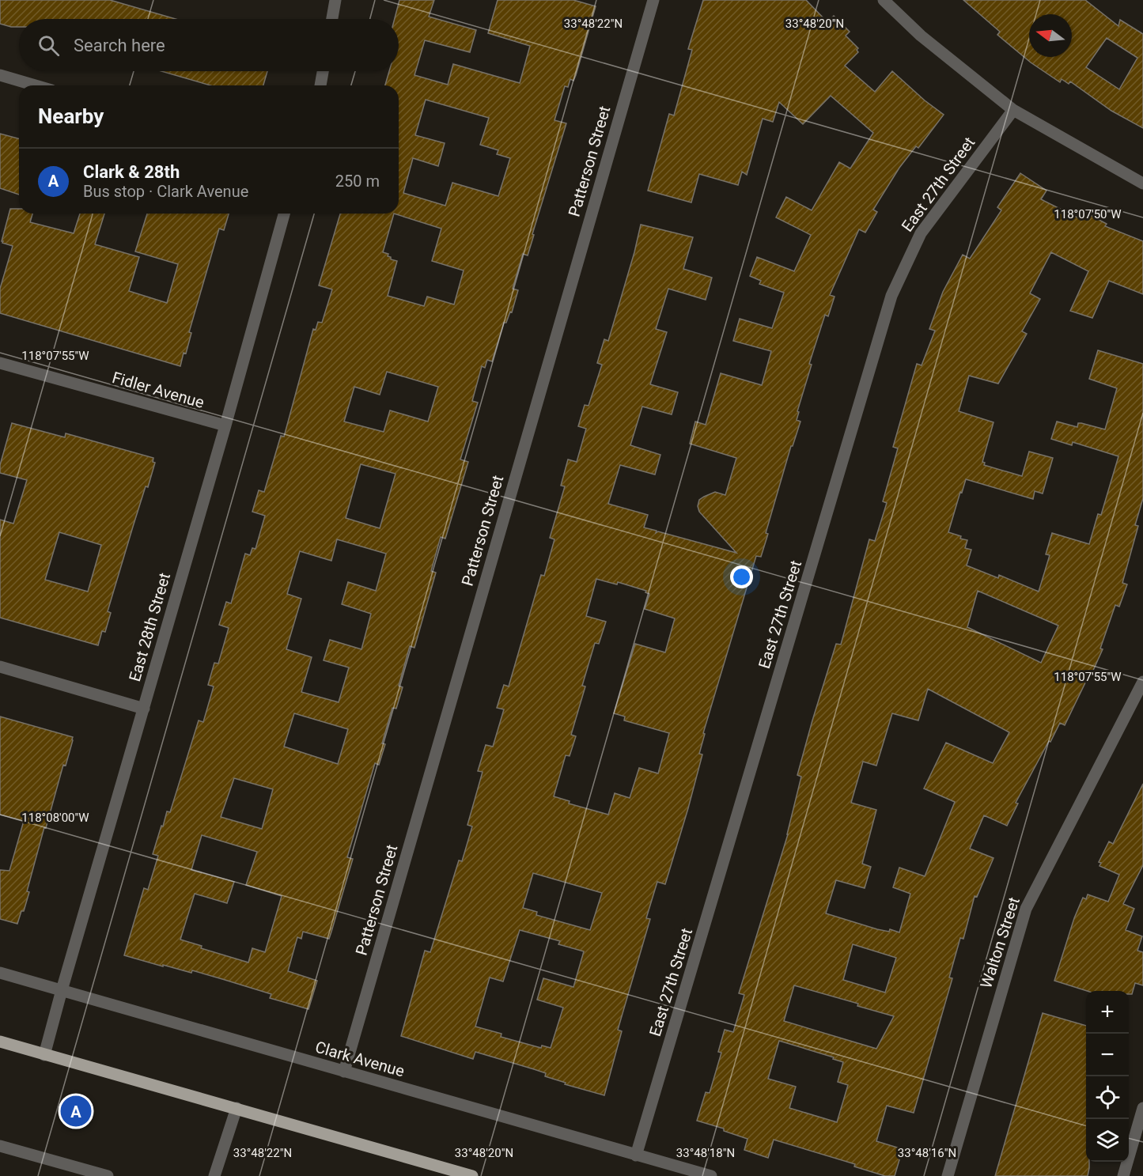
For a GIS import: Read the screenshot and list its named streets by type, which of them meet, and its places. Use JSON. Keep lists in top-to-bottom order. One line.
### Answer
{"streets":{"street":["Patterson Street","East 27th Street","Fidler Avenue","East 28th Street","Walton Street","Clark Avenue"]},"crossings":[["Patterson Street","Clark Avenue"],["East 27th Street","Clark Avenue"],["Fidler Avenue","East 28th Street"],["East 28th Street","Clark Avenue"]],"north":"left","page":{"search":"Search here","heading":"Nearby","list":[{"mark":"A","name":"Clark & 28th","note":"Bus stop · Clark Avenue","value":"250 m"}],"map_buttons":["+","−"],"pins":"A"},"coordinates":["33°48'22\"N","33°48'20\"N","118°07'50\"W","118°07'55\"W","118°08'00\"W","33°48'18\"N","33°48'16\"N"]}
